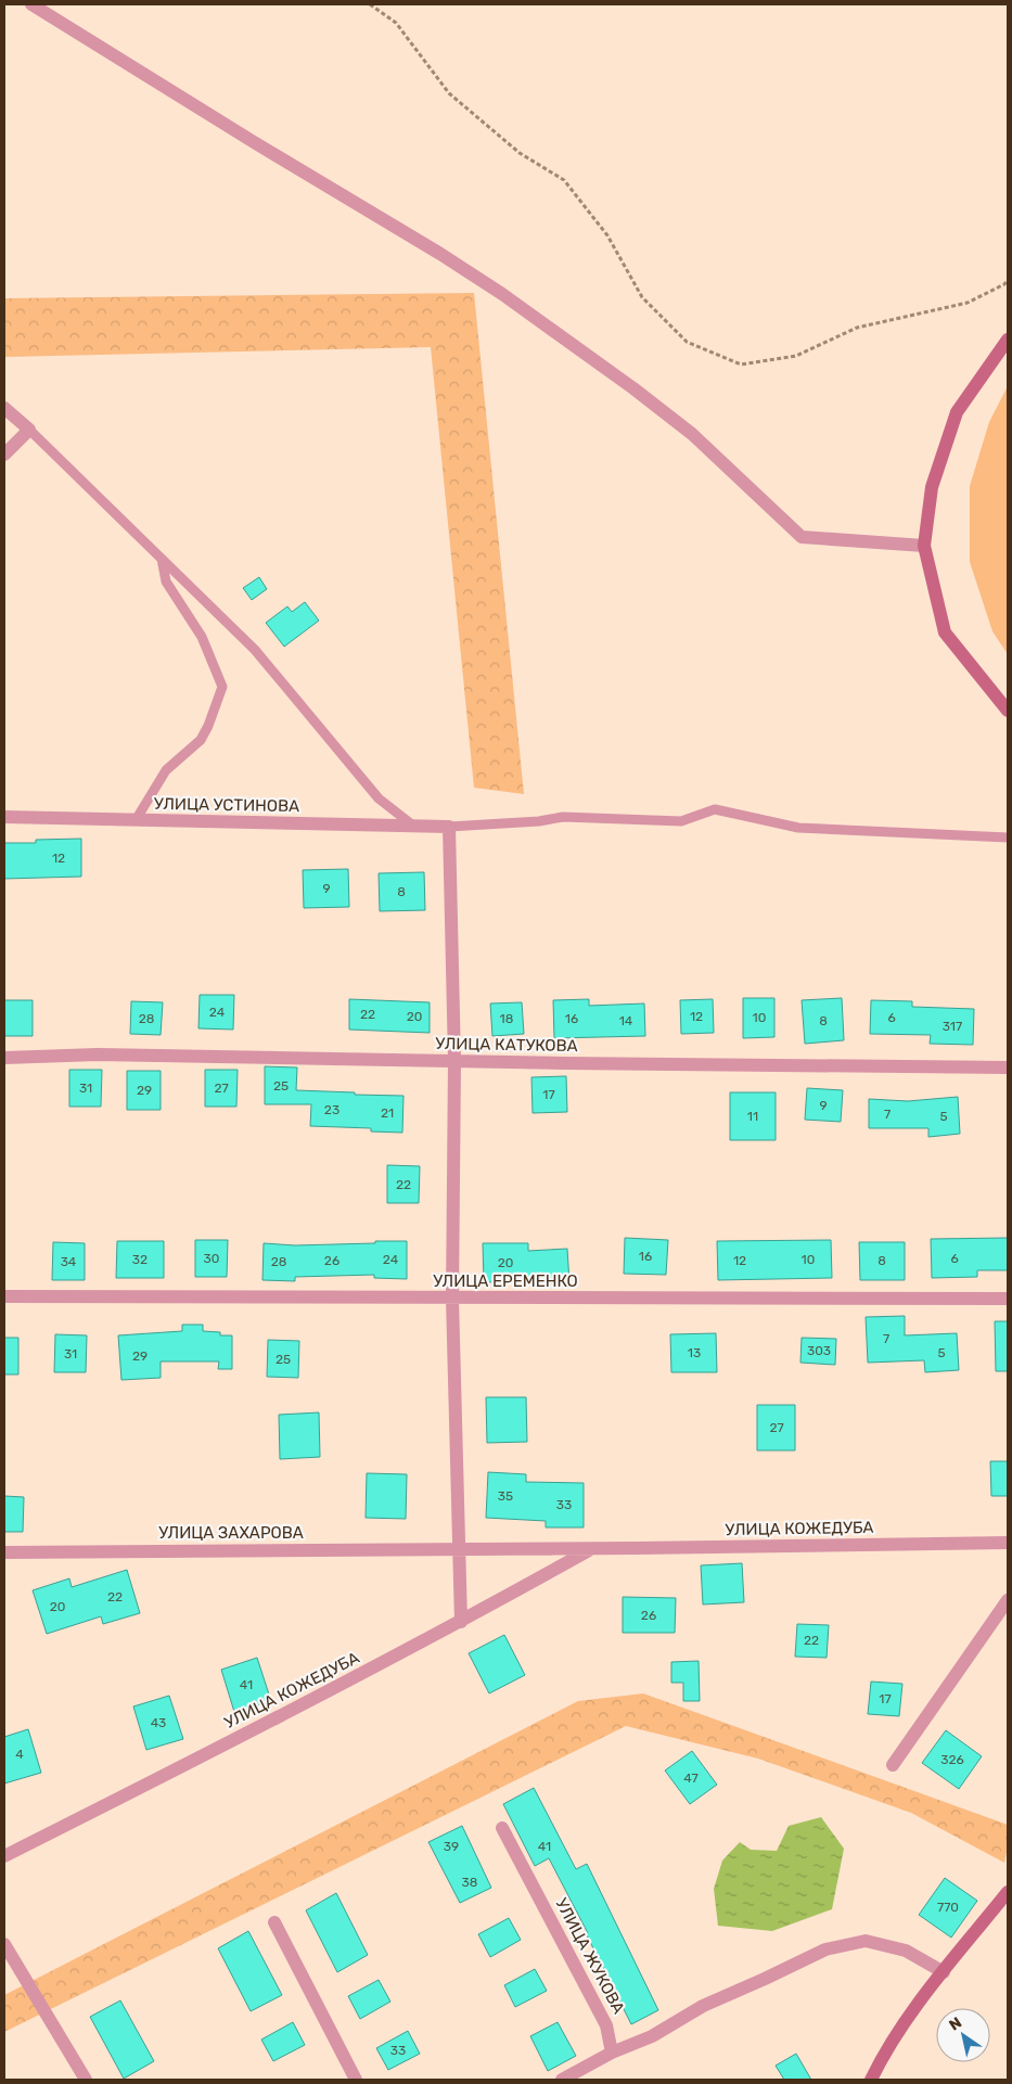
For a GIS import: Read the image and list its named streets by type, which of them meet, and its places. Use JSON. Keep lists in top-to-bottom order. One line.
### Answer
{"streets":{"street":["УЛИЦА УСТИНОВА","УЛИЦА КАТУКОВА","УЛИЦА ЕРЕМЕНКО","УЛИЦА КОЖЕДУБА","УЛИЦА ЗАХАРОВА","УЛИЦА ЖУКОВА"]},"crossings":[["УЛИЦА КОЖЕДУБА","УЛИЦА ЗАХАРОВА"]],"house_numbers":["12","9","8","24","22","20","12","10","6","28","18","16","14","8","317","25","31","27","29","17","9","23","21","7","11","5","22","16","30","6","32","24","10","26","12","8","34","28","20","7","303","13","5","31","29","25","27","35","33","22","20","26","22","41","17","43","4","326","47","39","41","38","770","33"],"north":"top left"}
